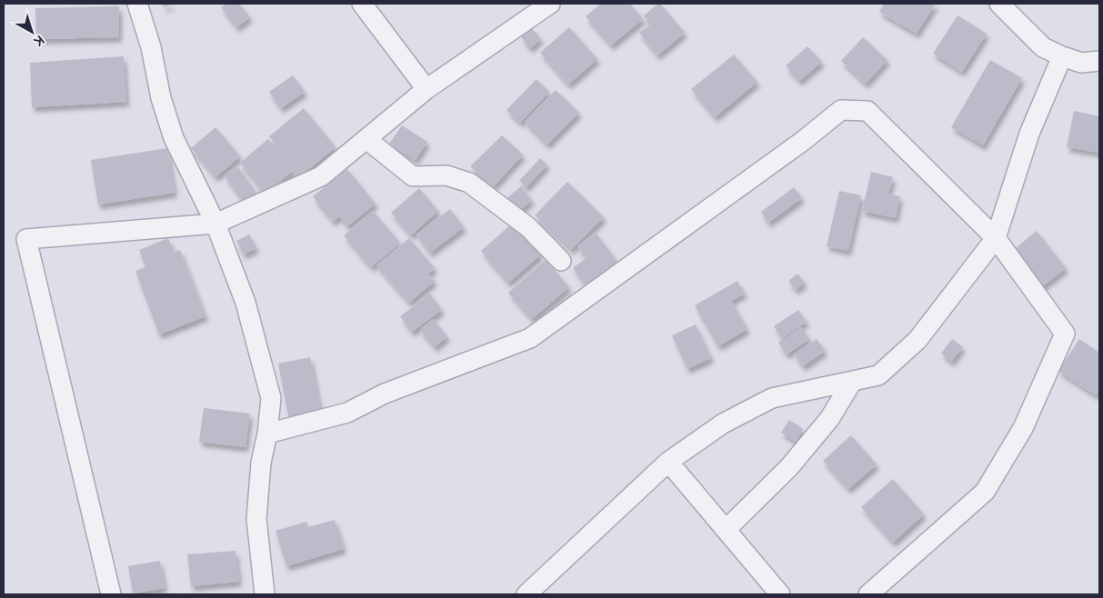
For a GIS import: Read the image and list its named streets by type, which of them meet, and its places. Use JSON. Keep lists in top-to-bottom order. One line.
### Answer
{"north":"bottom right"}
